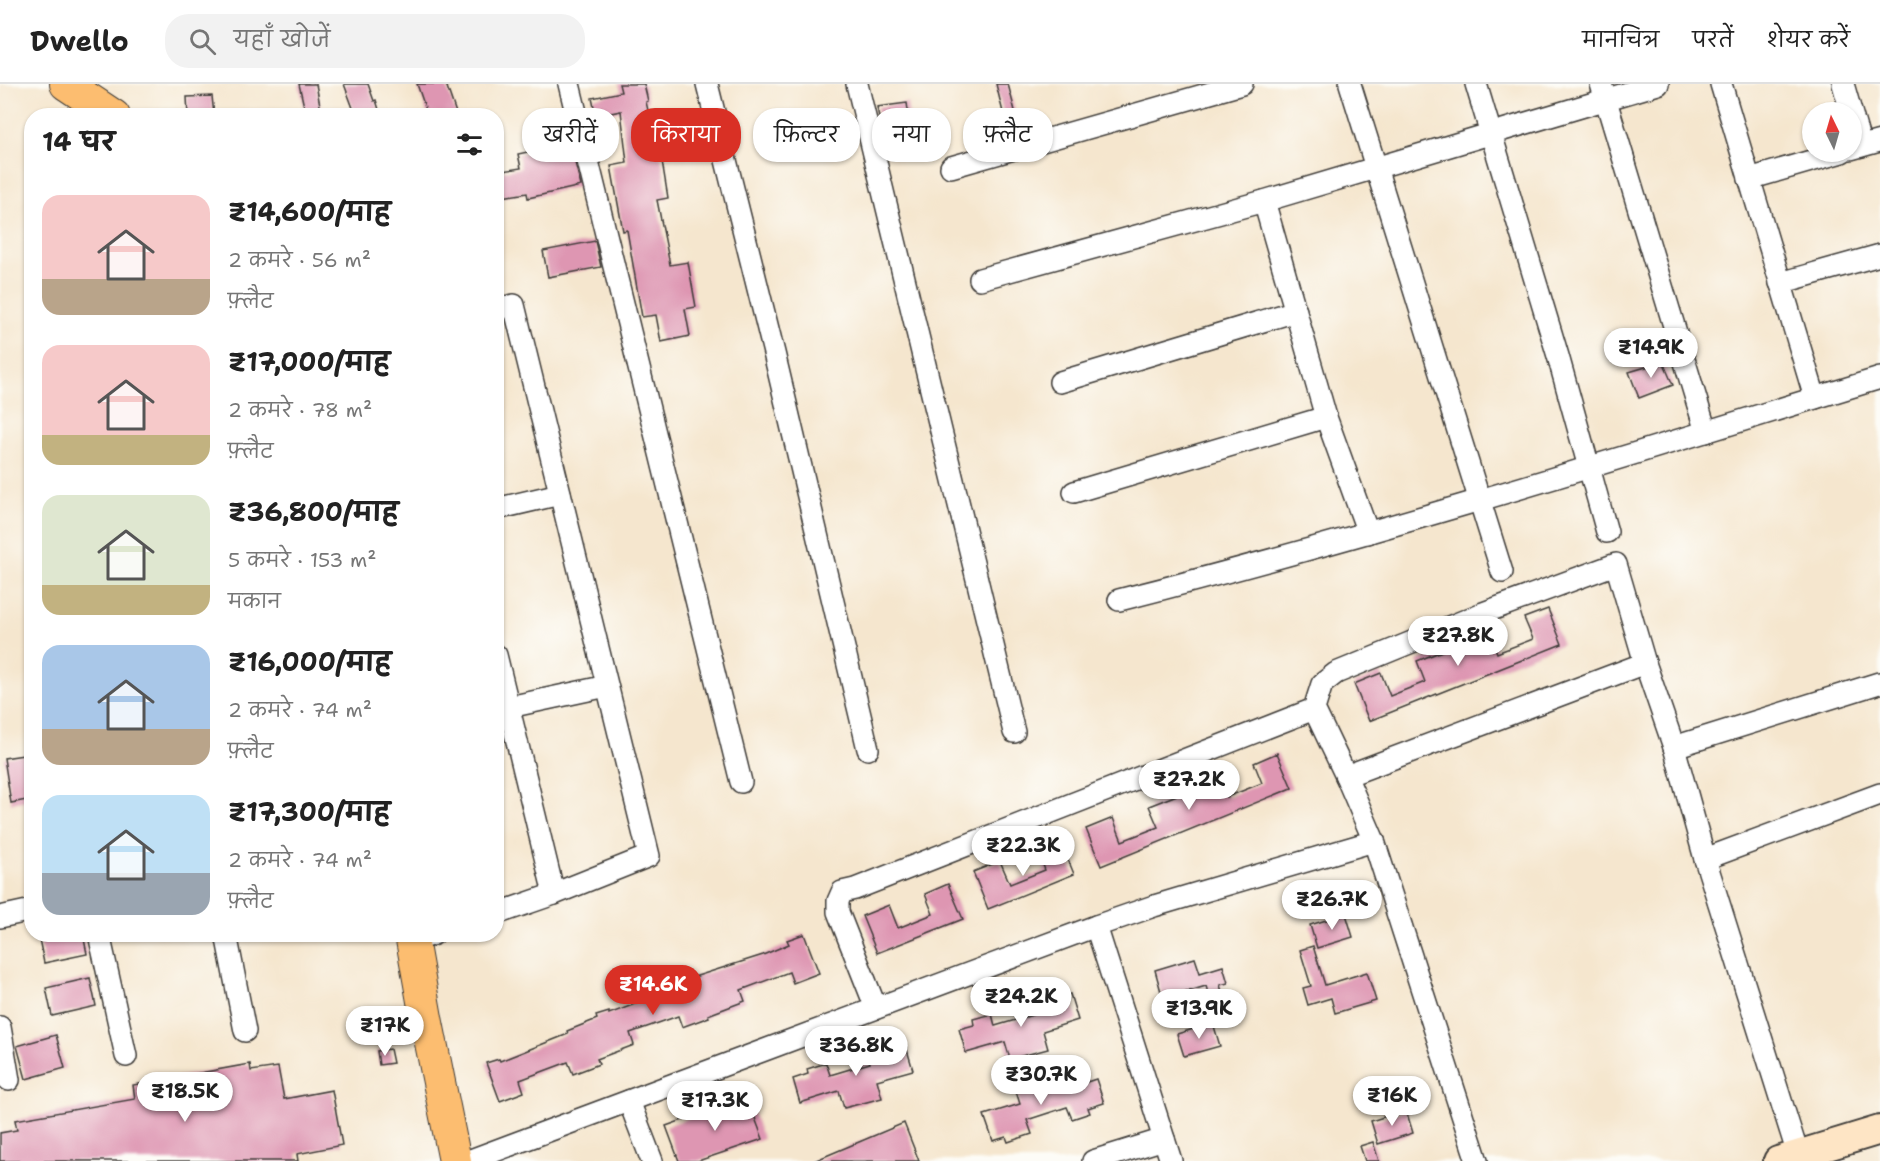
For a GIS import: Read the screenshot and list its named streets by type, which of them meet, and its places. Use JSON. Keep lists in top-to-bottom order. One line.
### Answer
{"north":"top","page":{"header":"Dwello","search":"यहाँ खोजें","nav":["मानचित्र","परतें","शेयर करें"],"chip":["खरीदें","किराया","फ़िल्टर","नया","फ़्लैट"],"heading":"14 घर","list":[{"name":"₹14,600/माह","note":"2 कमरे · 56 m² · फ़्लैट"},{"name":"₹17,000/माह","note":"2 कमरे · 78 m² · फ़्लैट"},{"name":"₹36,800/माह","note":"5 कमरे · 153 m² · मकान"},{"name":"₹16,000/माह","note":"2 कमरे · 74 m² · फ़्लैट"},{"name":"₹17,300/माह","note":"2 कमरे · 74 m² · फ़्लैट"}],"price":["₹14.9K","₹27.8K","₹27.2K","₹22.3K","₹26.7K","₹14.6K","₹24.2K","₹13.9K","₹17K","₹36.8K","₹30.7K","₹18.5K","₹16K","₹17.3K"]}}
